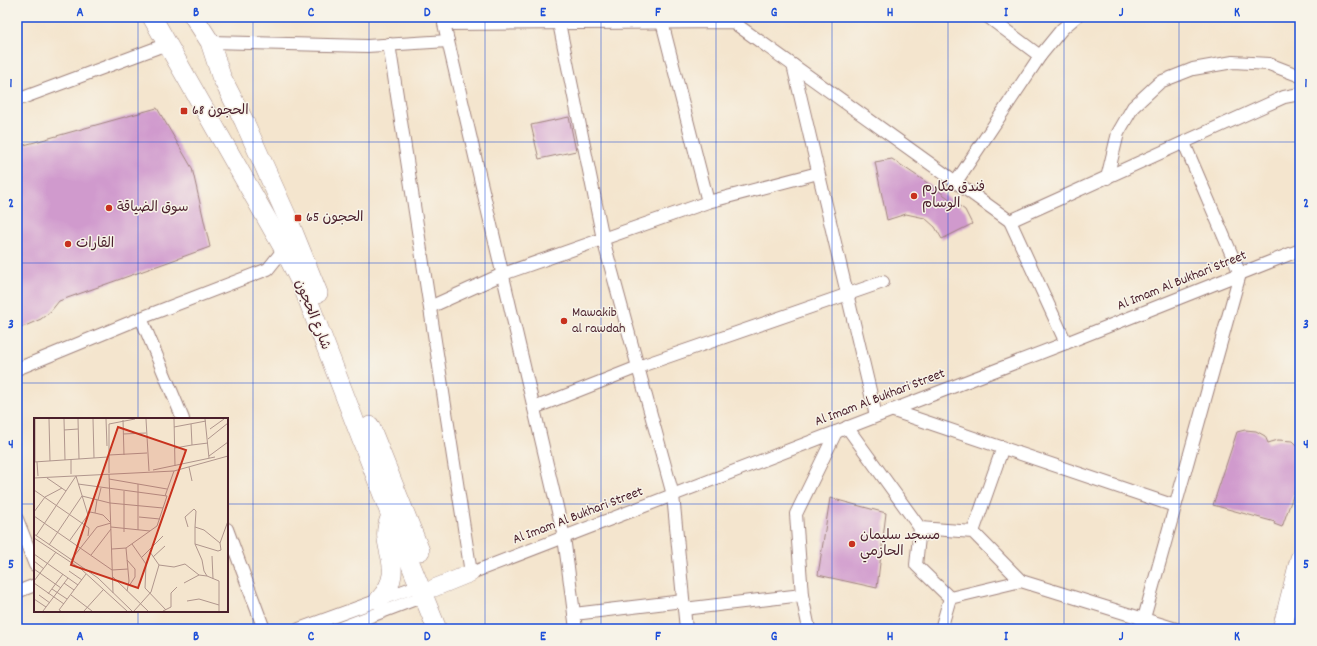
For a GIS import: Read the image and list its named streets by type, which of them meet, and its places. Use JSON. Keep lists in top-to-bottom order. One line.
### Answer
{"streets":{"main road":["شارع الحجون"],"street":["Al Imam Al Bukhari Street"]},"places":{"transit":["الحجون 68","الحجون 65"],"other":["فندق مكارم الوسام","سوق الضياقة","القارات","Mawakib al rawdah","مسجد سليمان الحازمي"]},"grid":{"columns":["A","B","C","D","E","F","G","H","I","J","K"],"rows":["1","2","3","4","5"]}}
